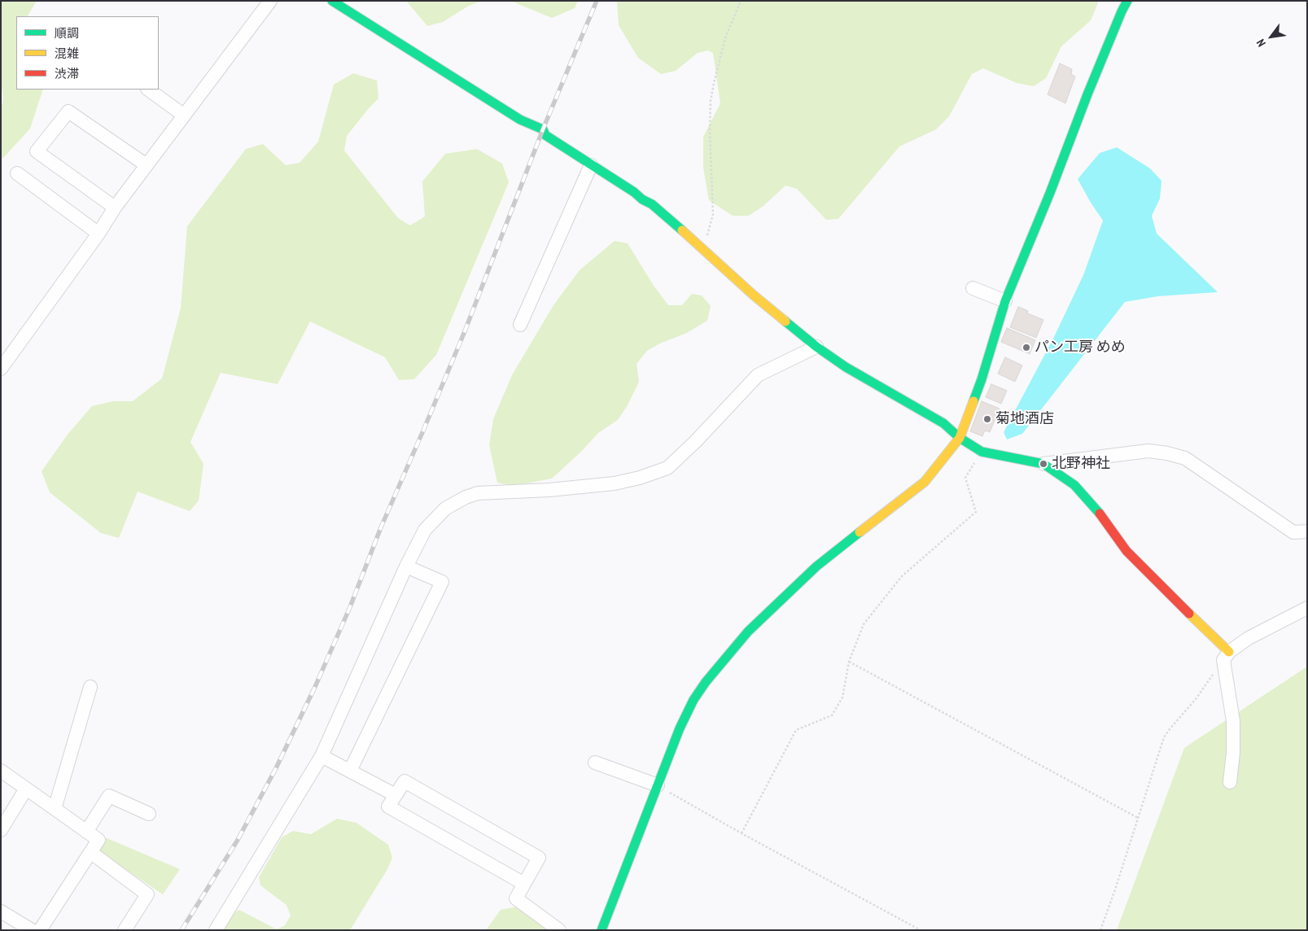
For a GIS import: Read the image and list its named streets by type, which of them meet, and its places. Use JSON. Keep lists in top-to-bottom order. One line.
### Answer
{"places":["パン工房 めめ","菊地酒店","北野神社"],"legend":["順調","混雑","渋滞"],"north":"bottom left"}
